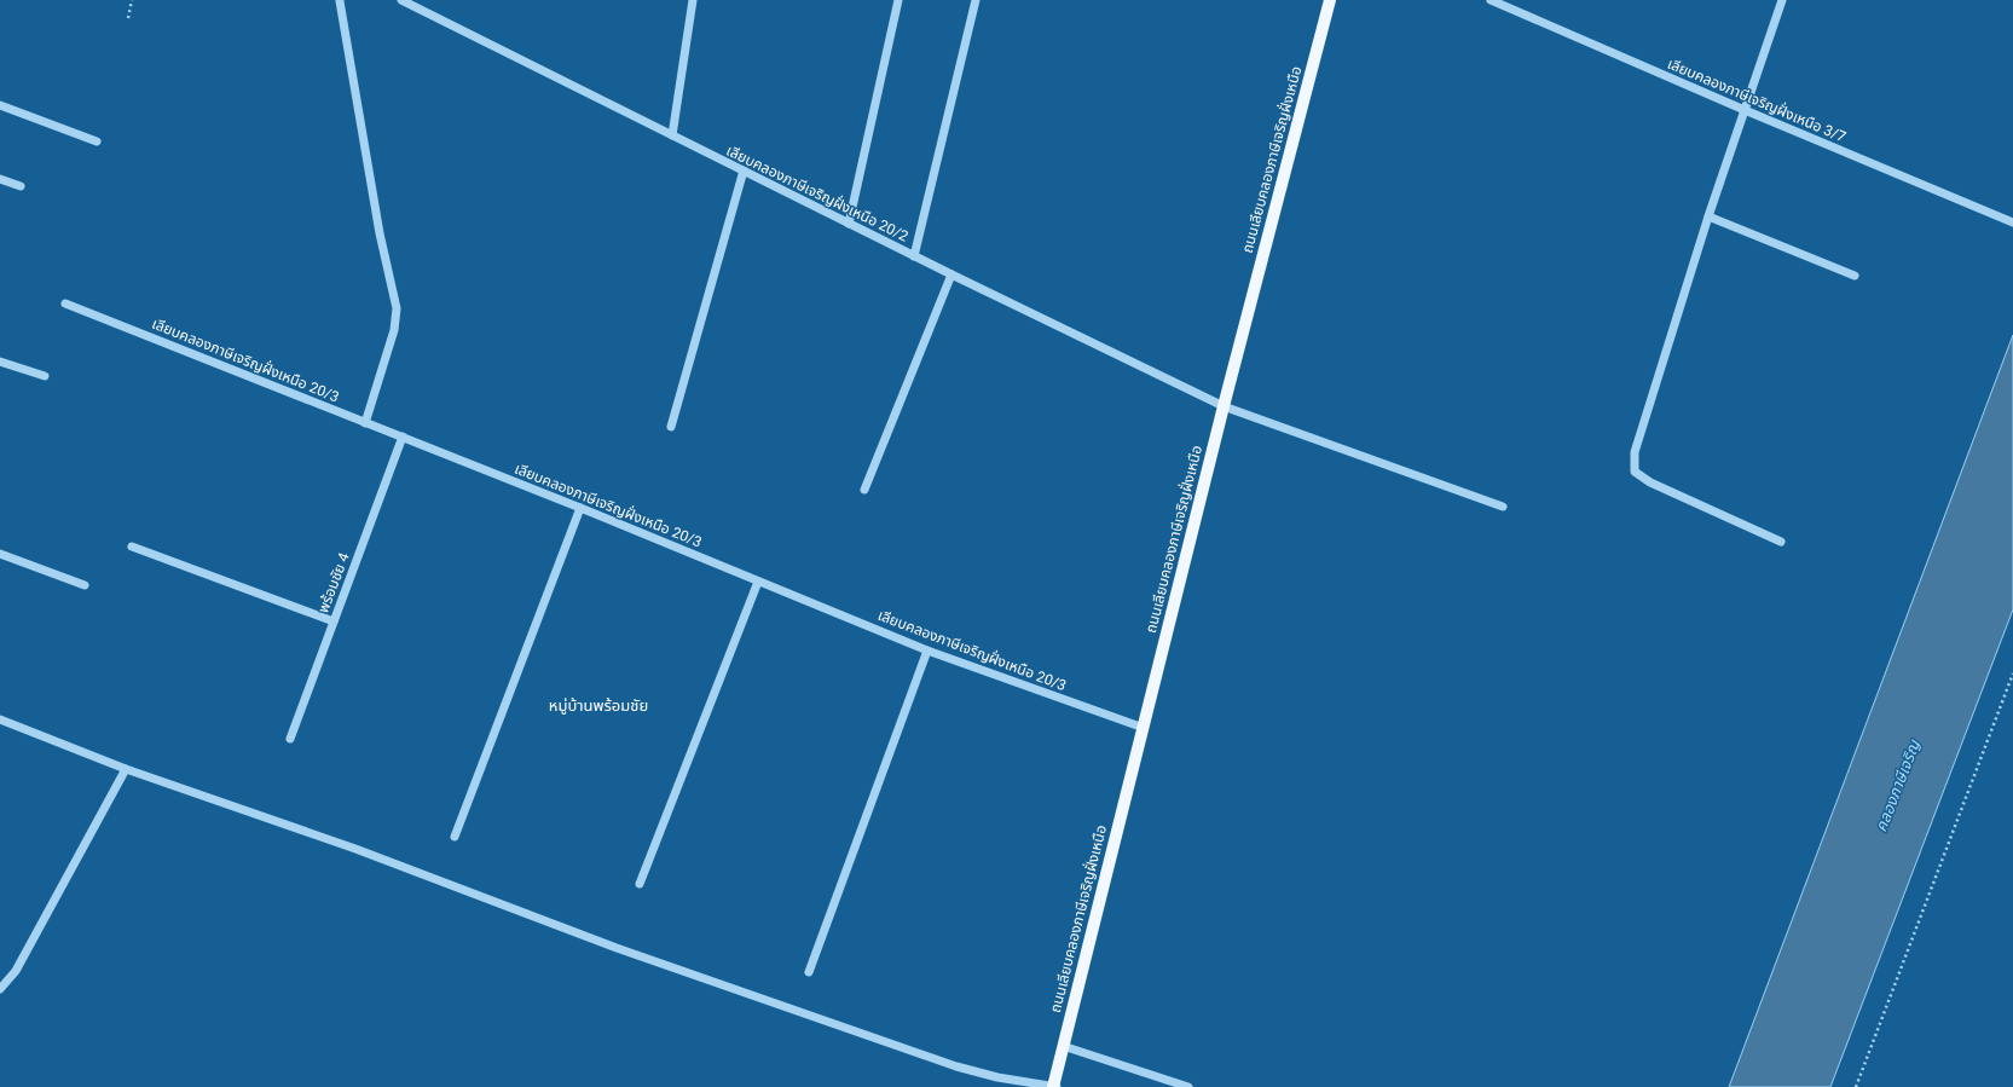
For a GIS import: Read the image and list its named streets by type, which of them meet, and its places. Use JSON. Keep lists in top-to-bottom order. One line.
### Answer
{"streets":{"main road":["ถนนเลียบคลองภาษีเจริญฝั่งเหนือ"],"street":["เลียบคลองภาษีเจริญฝั่งเหนือ 3/7","เลียบคลองภาษีเจริญฝั่งเหนือ 20/2","เลียบคลองภาษีเจริญฝั่งเหนือ 20/3","พร้อมชัย 4"]},"crossings":[["ถนนเลียบคลองภาษีเจริญฝั่งเหนือ","เลียบคลองภาษีเจริญฝั่งเหนือ 20/2"],["ถนนเลียบคลองภาษีเจริญฝั่งเหนือ","เลียบคลองภาษีเจริญฝั่งเหนือ 20/3"],["เลียบคลองภาษีเจริญฝั่งเหนือ 20/3","พร้อมชัย 4"]],"districts":["หมู่บ้านพร้อมชัย"],"water":["คลองภาษีเจริญ"]}
